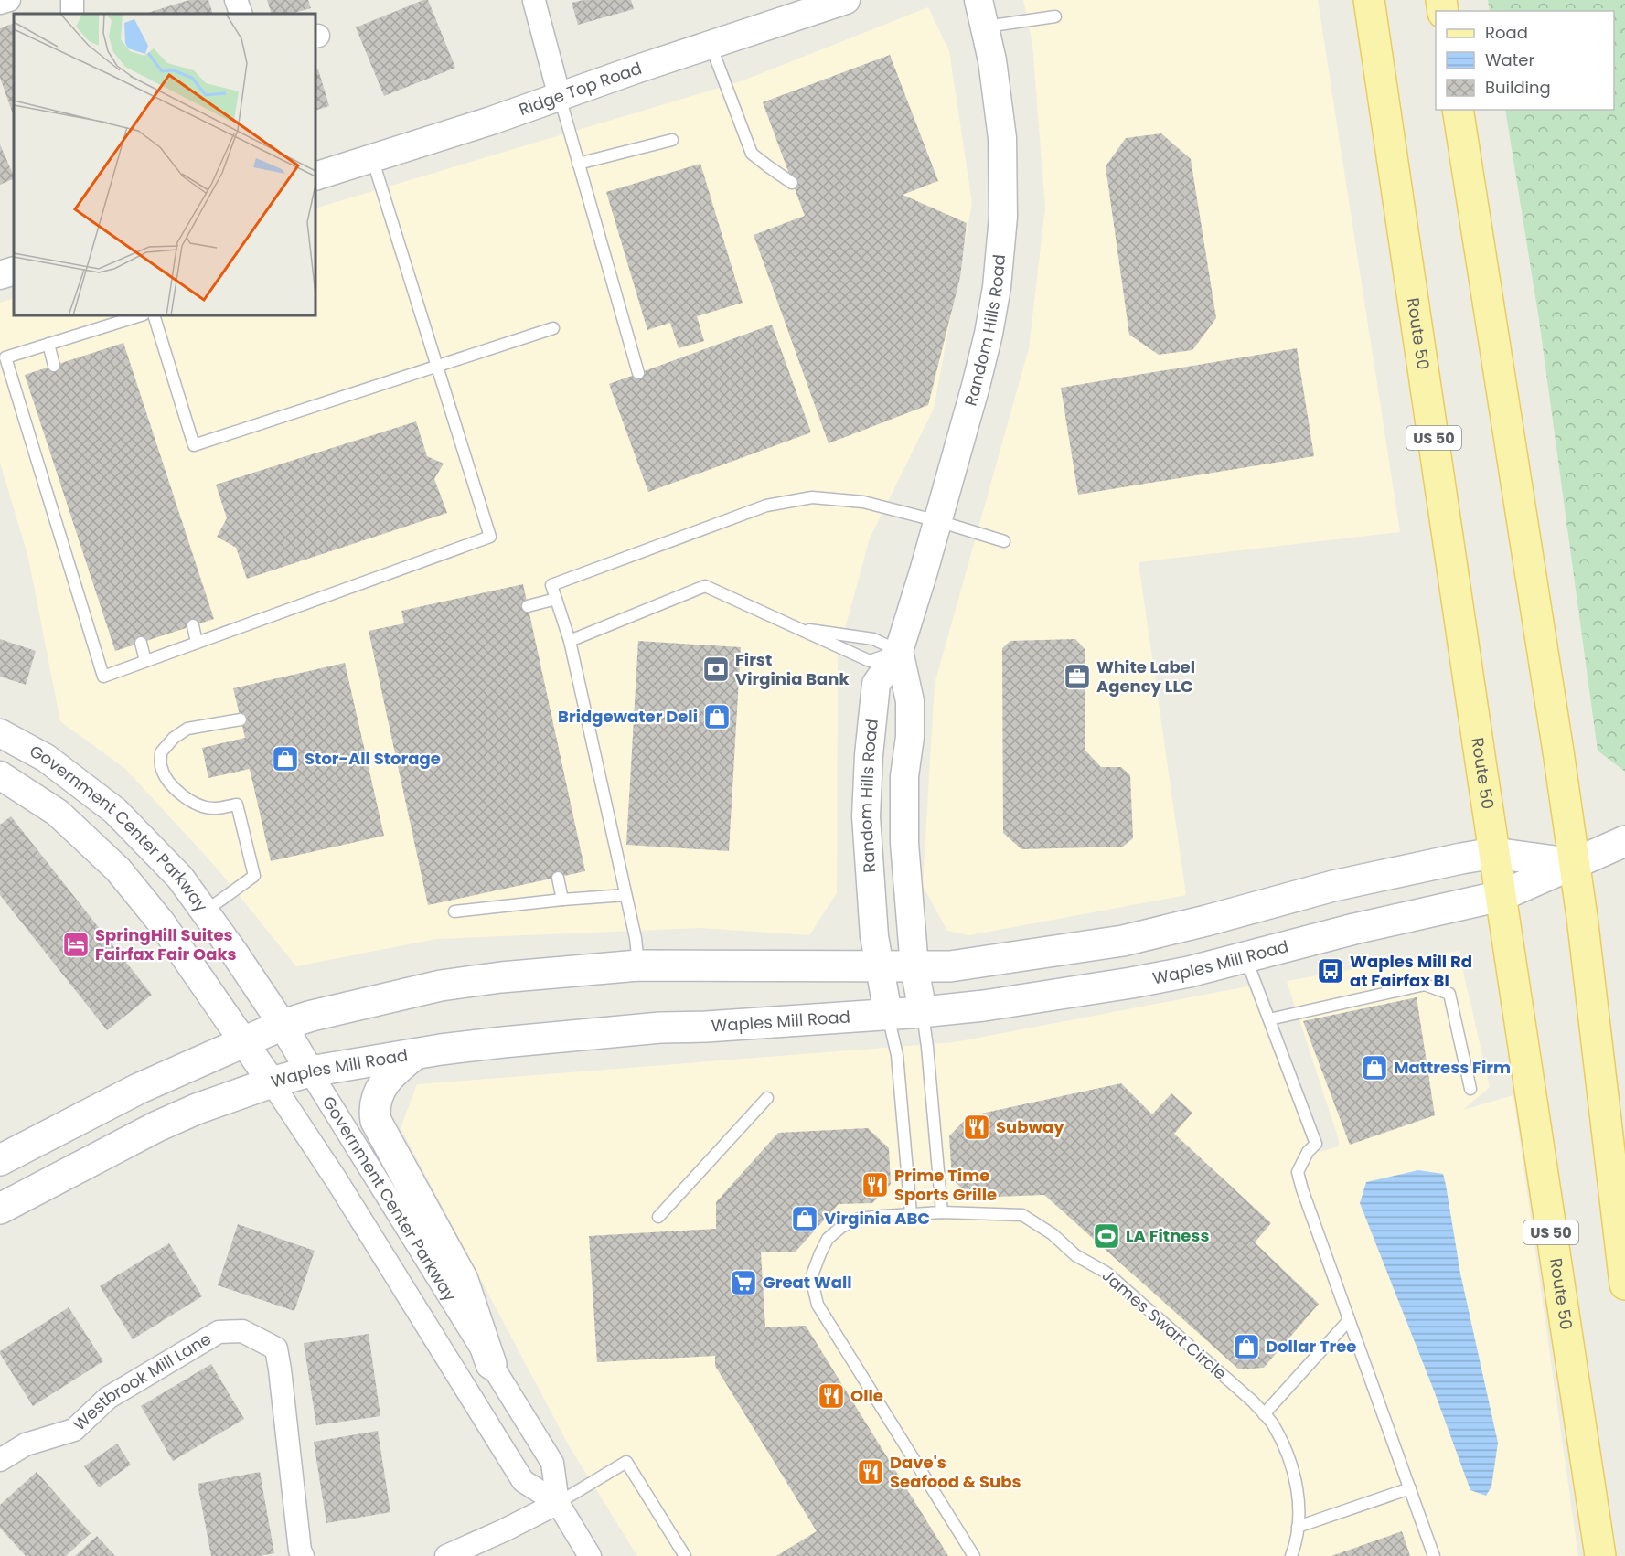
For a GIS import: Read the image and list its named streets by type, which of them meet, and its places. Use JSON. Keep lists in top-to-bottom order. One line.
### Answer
{"streets":{"main road":["Route 50","US 50","Waples Mill Road"],"street":["Ridge Top Road","Random Hills Road","Government Center Parkway","Westbrook Mill Lane"],"lane":["James Swart Circle"]},"crossings":[["Random Hills Road","Waples Mill Road"],["Route 50","Waples Mill Road"],["Government Center Parkway","Waples Mill Road"]],"places":{"bank":["First Virginia Bank"],"office":["White Label Agency LLC"],"shop":["Bridgewater Deli","Stor-All Storage","Mattress Firm","Virginia ABC","Dollar Tree"],"hotel":["SpringHill Suites Fairfax Fair Oaks"],"bus stop":["Waples Mill Rd at Fairfax Bl"],"restaurant":["Subway","Prime Time Sports Grille","Olle","Dave's Seafood & Subs"],"sports":["LA Fitness"],"supermarket":["Great Wall"]},"legend":["Road","Water","Building"]}
